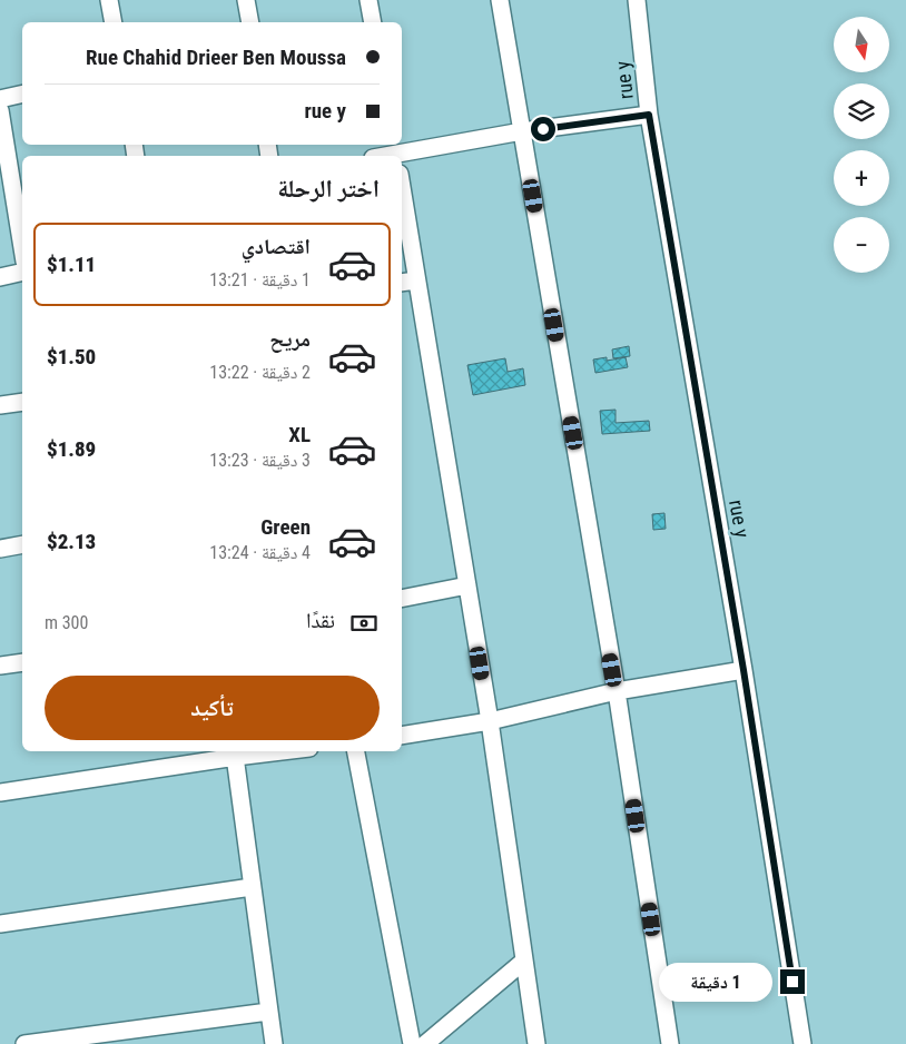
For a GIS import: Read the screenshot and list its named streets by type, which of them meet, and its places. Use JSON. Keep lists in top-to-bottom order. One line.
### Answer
{"streets":{"street":["rue y"]},"north":"bottom","page":{"map_buttons":["+","−"],"banner":["Rue Chahid Drieer Ben Moussa","rue y"],"heading":"اختر الرحلة","list":[{"name":"اقتصادي","note":"1 دقيقة · 13:21","value":"$1.11"},{"name":"مريح","note":"2 دقيقة · 13:22","value":"$1.50"},{"name":"XL","note":"3 دقيقة · 13:23","value":"$1.89"},{"name":"Green","note":"4 دقيقة · 13:24","value":"$2.13"}],"pay":["نقدًا","300 m"],"buttons":"تأكيد","bubble":"1 دقيقة"}}
